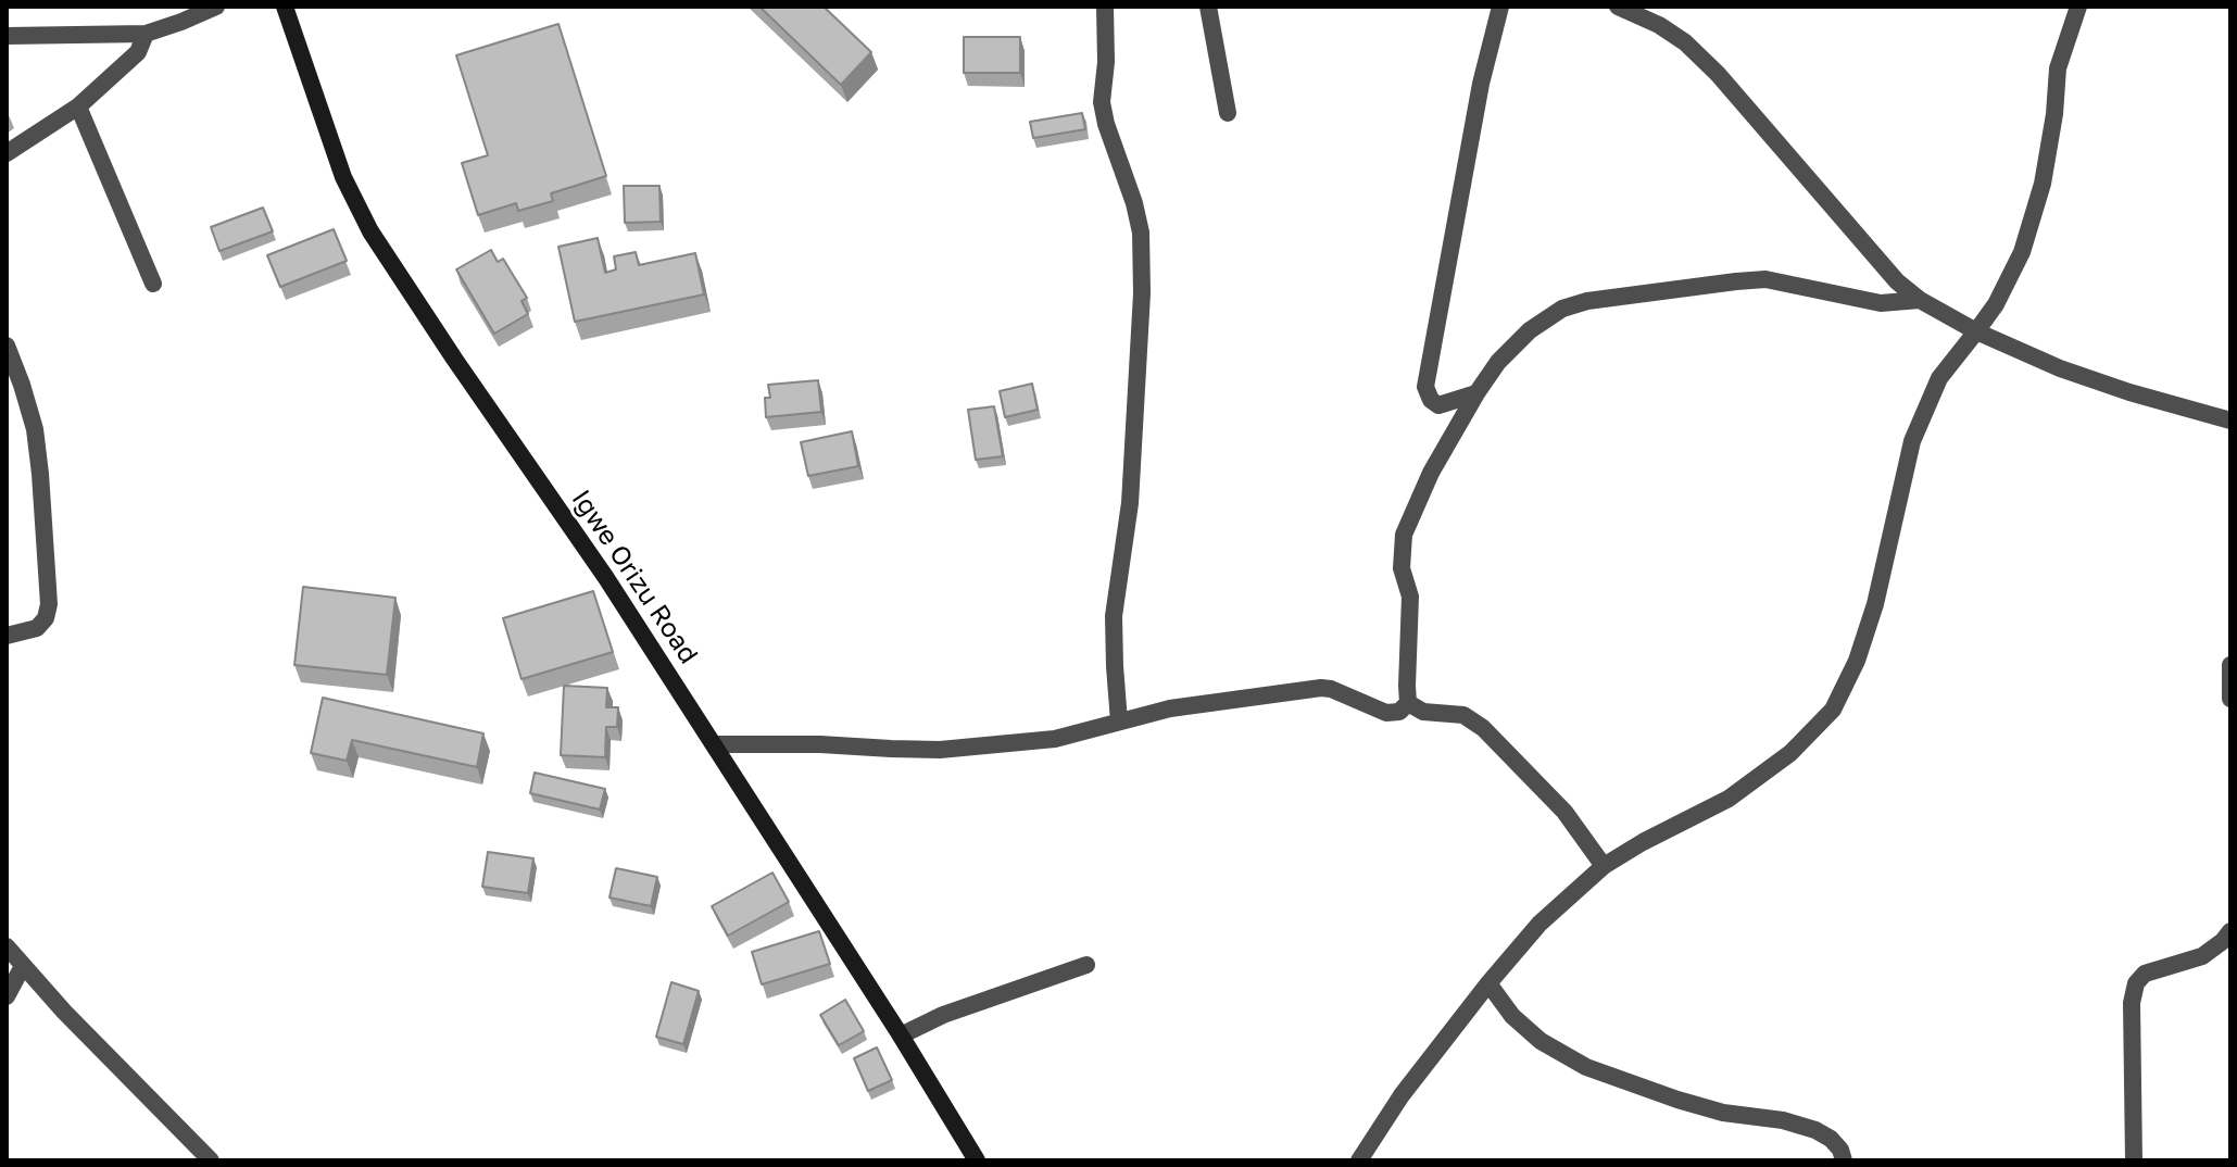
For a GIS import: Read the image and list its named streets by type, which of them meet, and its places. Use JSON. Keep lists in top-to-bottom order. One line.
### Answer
{"streets":{"main road":["Igwe Orizu Road"]}}
